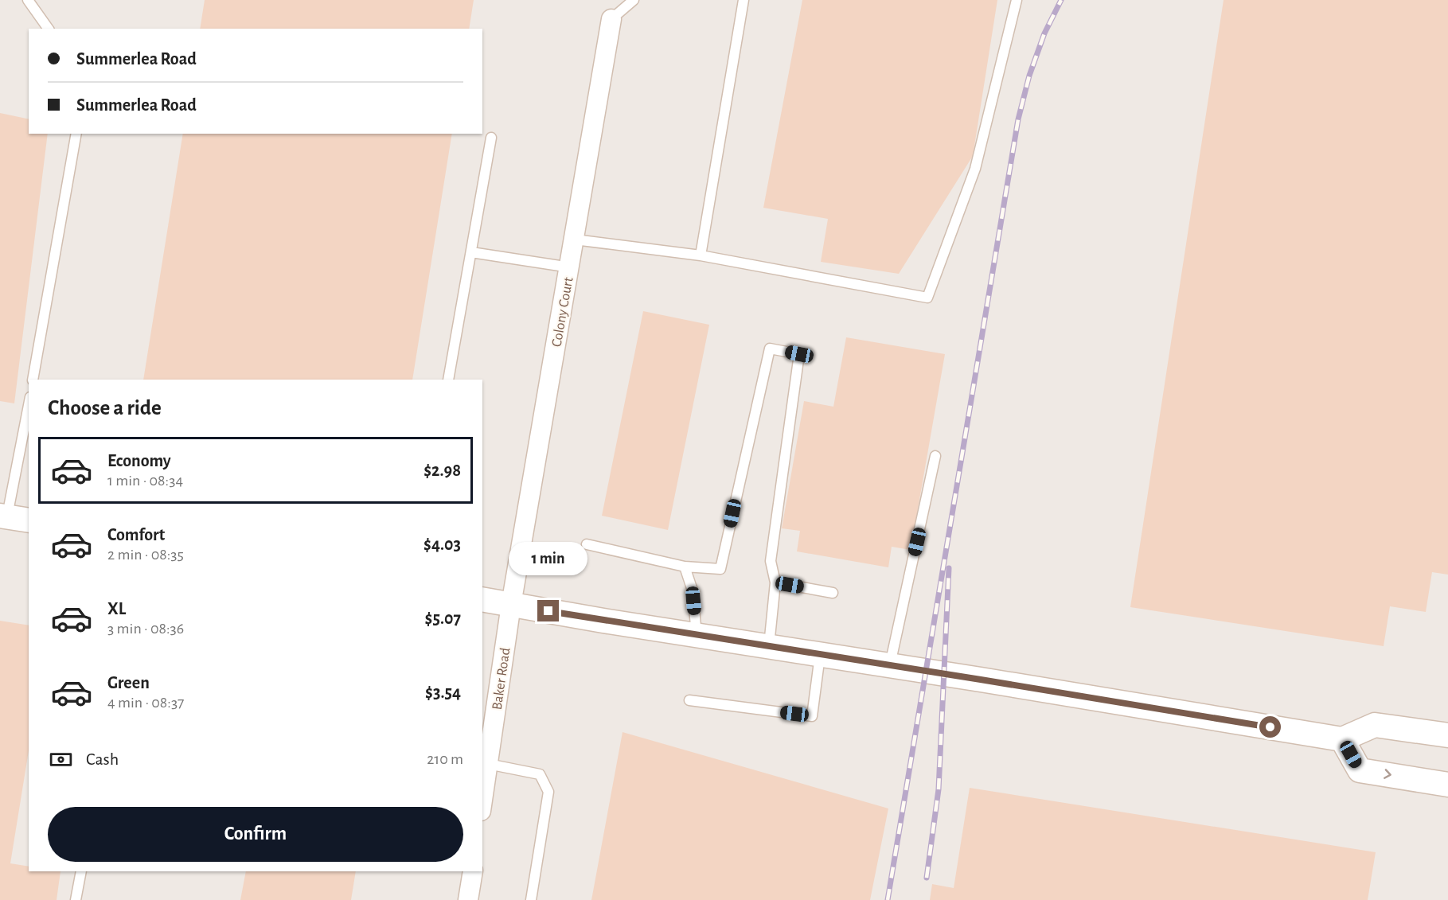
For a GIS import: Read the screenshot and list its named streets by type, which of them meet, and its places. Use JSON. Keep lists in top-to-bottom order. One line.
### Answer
{"streets":{"street":["Colony Court","Baker Road"]},"crossings":[["Colony Court","Baker Road"]],"page":{"banner":["Summerlea Road","Summerlea Road"],"heading":"Choose a ride","list":[{"name":"Economy","note":"1 min · 08:34","value":"$2.98"},{"name":"Comfort","note":"2 min · 08:35","value":"$4.03"},{"name":"XL","note":"3 min · 08:36","value":"$5.07"},{"name":"Green","note":"4 min · 08:37","value":"$3.54"}],"bubble":"1 min","pay":["Cash","210 m"],"buttons":"Confirm"}}
